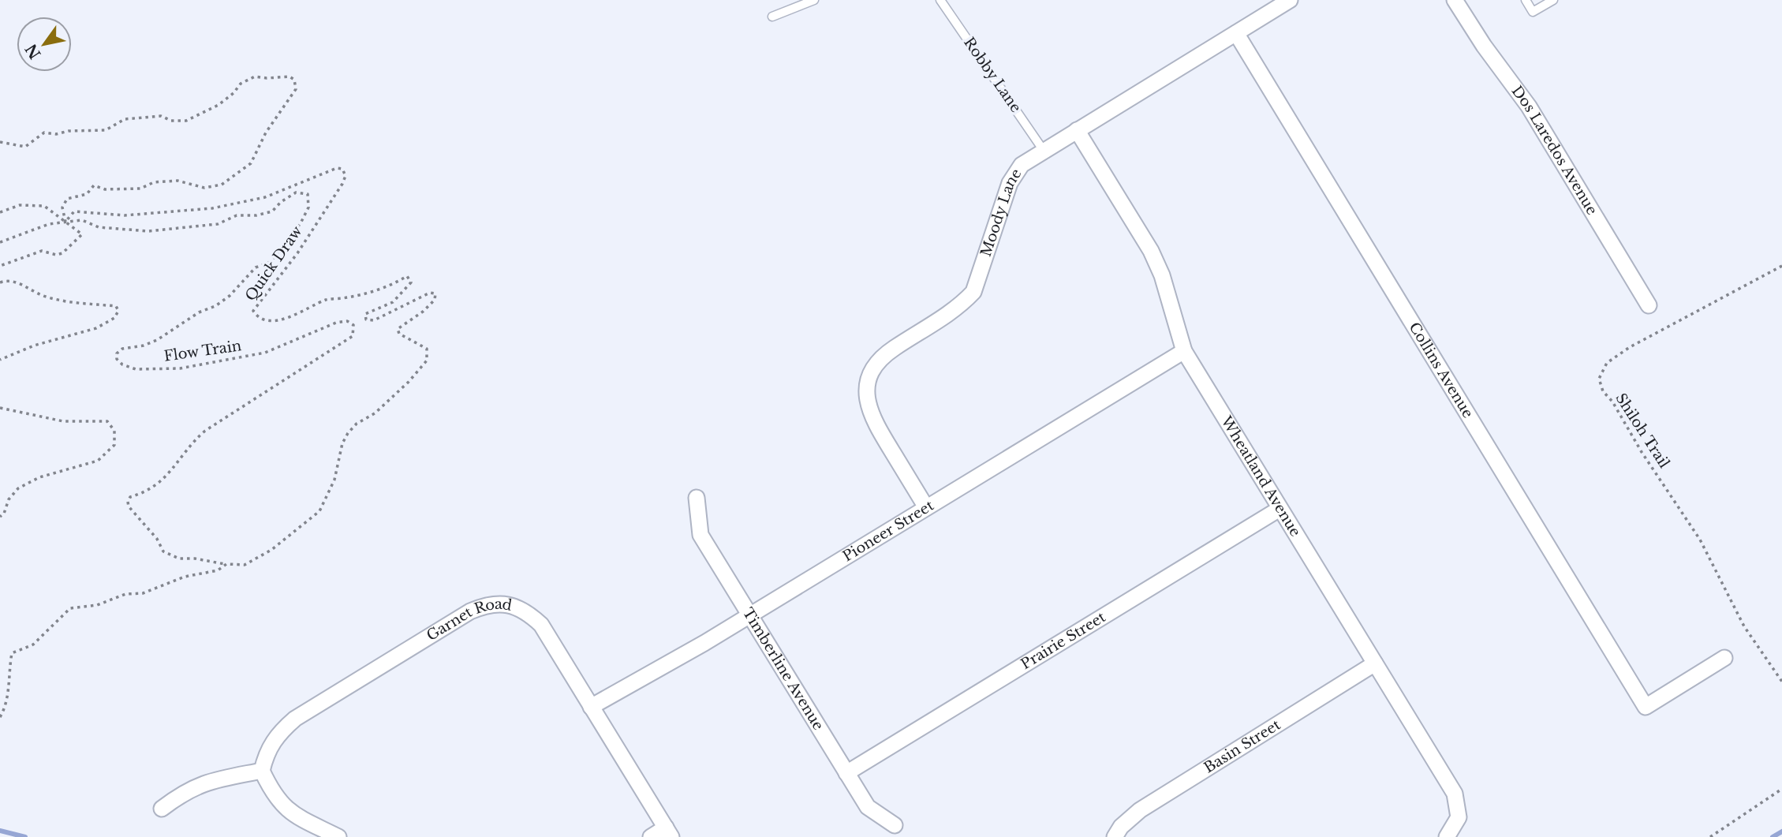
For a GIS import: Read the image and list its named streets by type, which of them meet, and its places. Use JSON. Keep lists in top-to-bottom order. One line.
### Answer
{"streets":{"street":["Dos Laredos Avenue","Moody Lane","Collins Avenue","Wheatland Avenue","Pioneer Street","Garnet Road","Prairie Street","Timberline Avenue","Basin Street"],"lane":["Robby Lane"],"path":["Quick Draw","Flow Train","Shiloh Trail"]},"crossings":[["Robby Lane","Moody Lane"],["Moody Lane","Collins Avenue"],["Moody Lane","Wheatland Avenue"],["Moody Lane","Pioneer Street"],["Quick Draw","Flow Train"],["Wheatland Avenue","Pioneer Street"],["Wheatland Avenue","Prairie Street"],["Wheatland Avenue","Basin Street"],["Pioneer Street","Garnet Road"],["Pioneer Street","Timberline Avenue"],["Prairie Street","Timberline Avenue"]],"north":"bottom left"}
